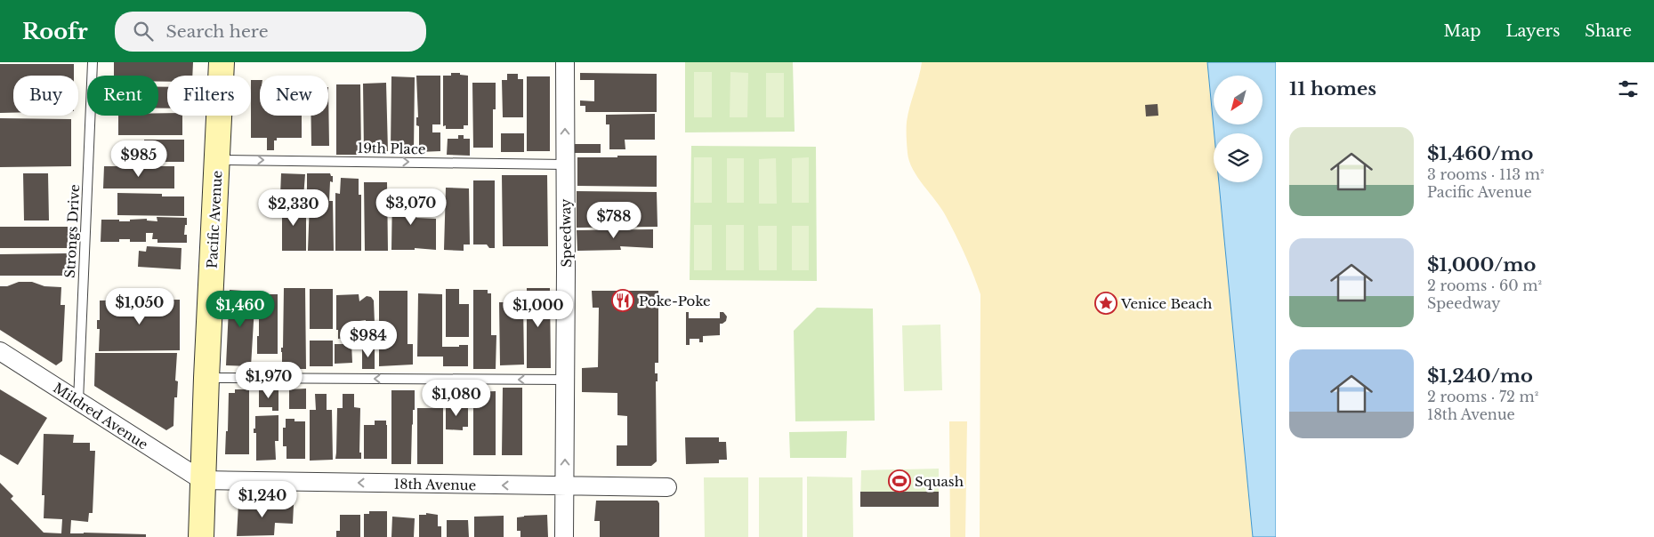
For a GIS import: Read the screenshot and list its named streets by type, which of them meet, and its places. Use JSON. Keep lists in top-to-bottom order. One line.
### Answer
{"streets":{"main road":["Pacific Avenue"],"street":["Speedway","Mildred Avenue","18th Avenue"],"lane":["19th Place","Strongs Drive"]},"crossings":[["19th Place","Pacific Avenue"],["19th Place","Speedway"],["Pacific Avenue","Mildred Avenue"],["Pacific Avenue","18th Avenue"],["Strongs Drive","Mildred Avenue"],["Speedway","18th Avenue"],["Mildred Avenue","18th Avenue"]],"one_way":["19th Place","Speedway","18th Avenue"],"places":{"restaurant":["Poke-Poke"],"place":["Venice Beach"],"sports":["Squash"]},"north":"bottom left","page":{"header":"Roofr","search":"Search here","nav":["Map","Layers","Share"],"heading":"11 homes","chip":["Buy","Rent","Filters","New"],"list":[{"name":"$1,460/mo","note":"3 rooms · 113 m² · Pacific Avenue"},{"name":"$1,000/mo","note":"2 rooms · 60 m² · Speedway"},{"name":"$1,240/mo","note":"2 rooms · 72 m² · 18th Avenue"}],"price":["$985","$3,070","$2,330","$788","$1,050","$1,460","$1,000","$984","$1,970","$1,080","$1,240"]}}
